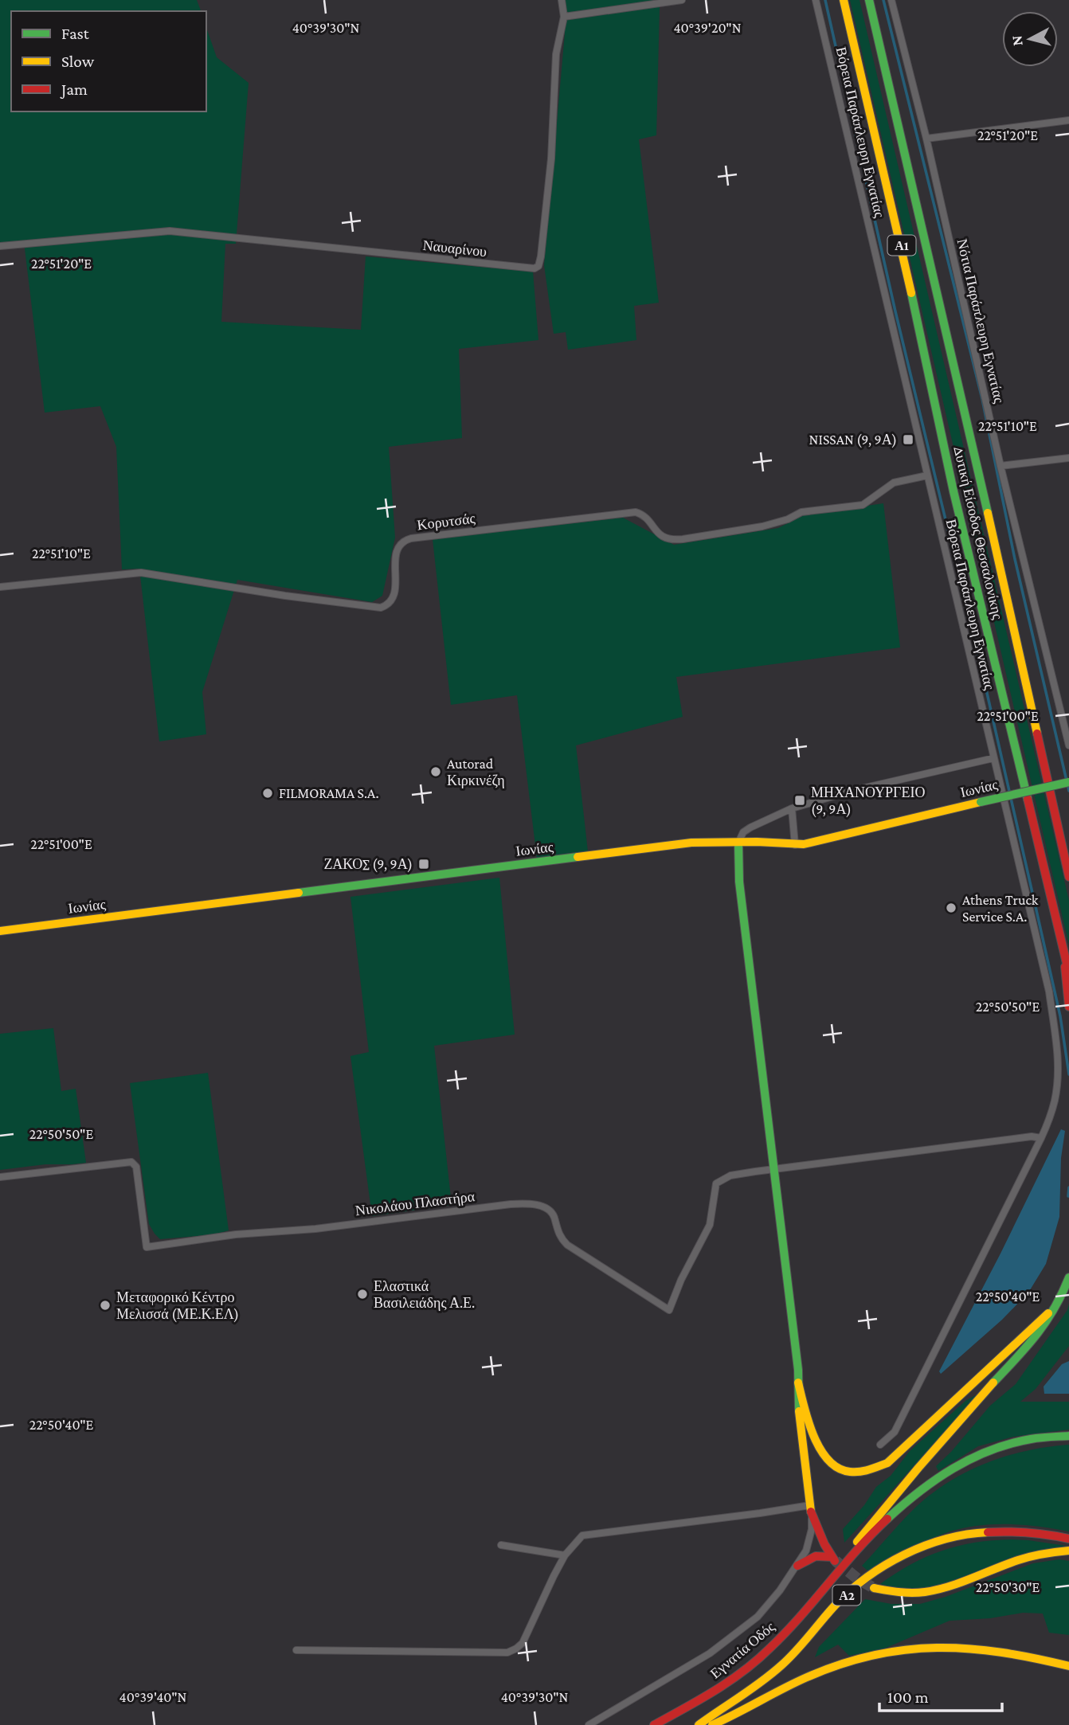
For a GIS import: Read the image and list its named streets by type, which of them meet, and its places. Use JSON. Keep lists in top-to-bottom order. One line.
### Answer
{"streets":{"main road":["Α1","Δυτική Είσοδος Θεσσαλονίκης","Ιωνίας","Α2","Εγνατία Οδός"],"street":["Βόρεια Παράπλευρη Εγνατίας","Ναυαρίνου","Νότια Παράπλευρη Εγνατίας","Κορυτσάς","Νικολάου Πλαστήρα"]},"crossings":[["Βόρεια Παράπλευρη Εγνατίας","Κορυτσάς"],["Α2","Εγνατία Οδός"]],"places":{"transit":["NISSAN (9, 9Α)","ΜΗΧΑΝΟΥΡΓΕΙΟ (9, 9Α)","ΖΑΚΟΣ (9, 9Α)"],"other":["Autorad Κιρκινέζη","FILMORAMA S.A.","Athens Truck Service S.A.","Ελαστικά Βασιλειάδης Α.Ε.","Μεταφορικό Κέντρο Μελισσά (ΜΕ.Κ.ΕΛ)"]},"legend":["Fast","Slow","Jam"],"scale_bar":"100 m","north":"left","coordinates":["40°39'30\"N","40°39'20\"N","22°51'20\"E","22°51'10\"E","22°51'00\"E","22°50'50\"E","22°50'40\"E","22°50'30\"E","40°39'40\"N"]}
